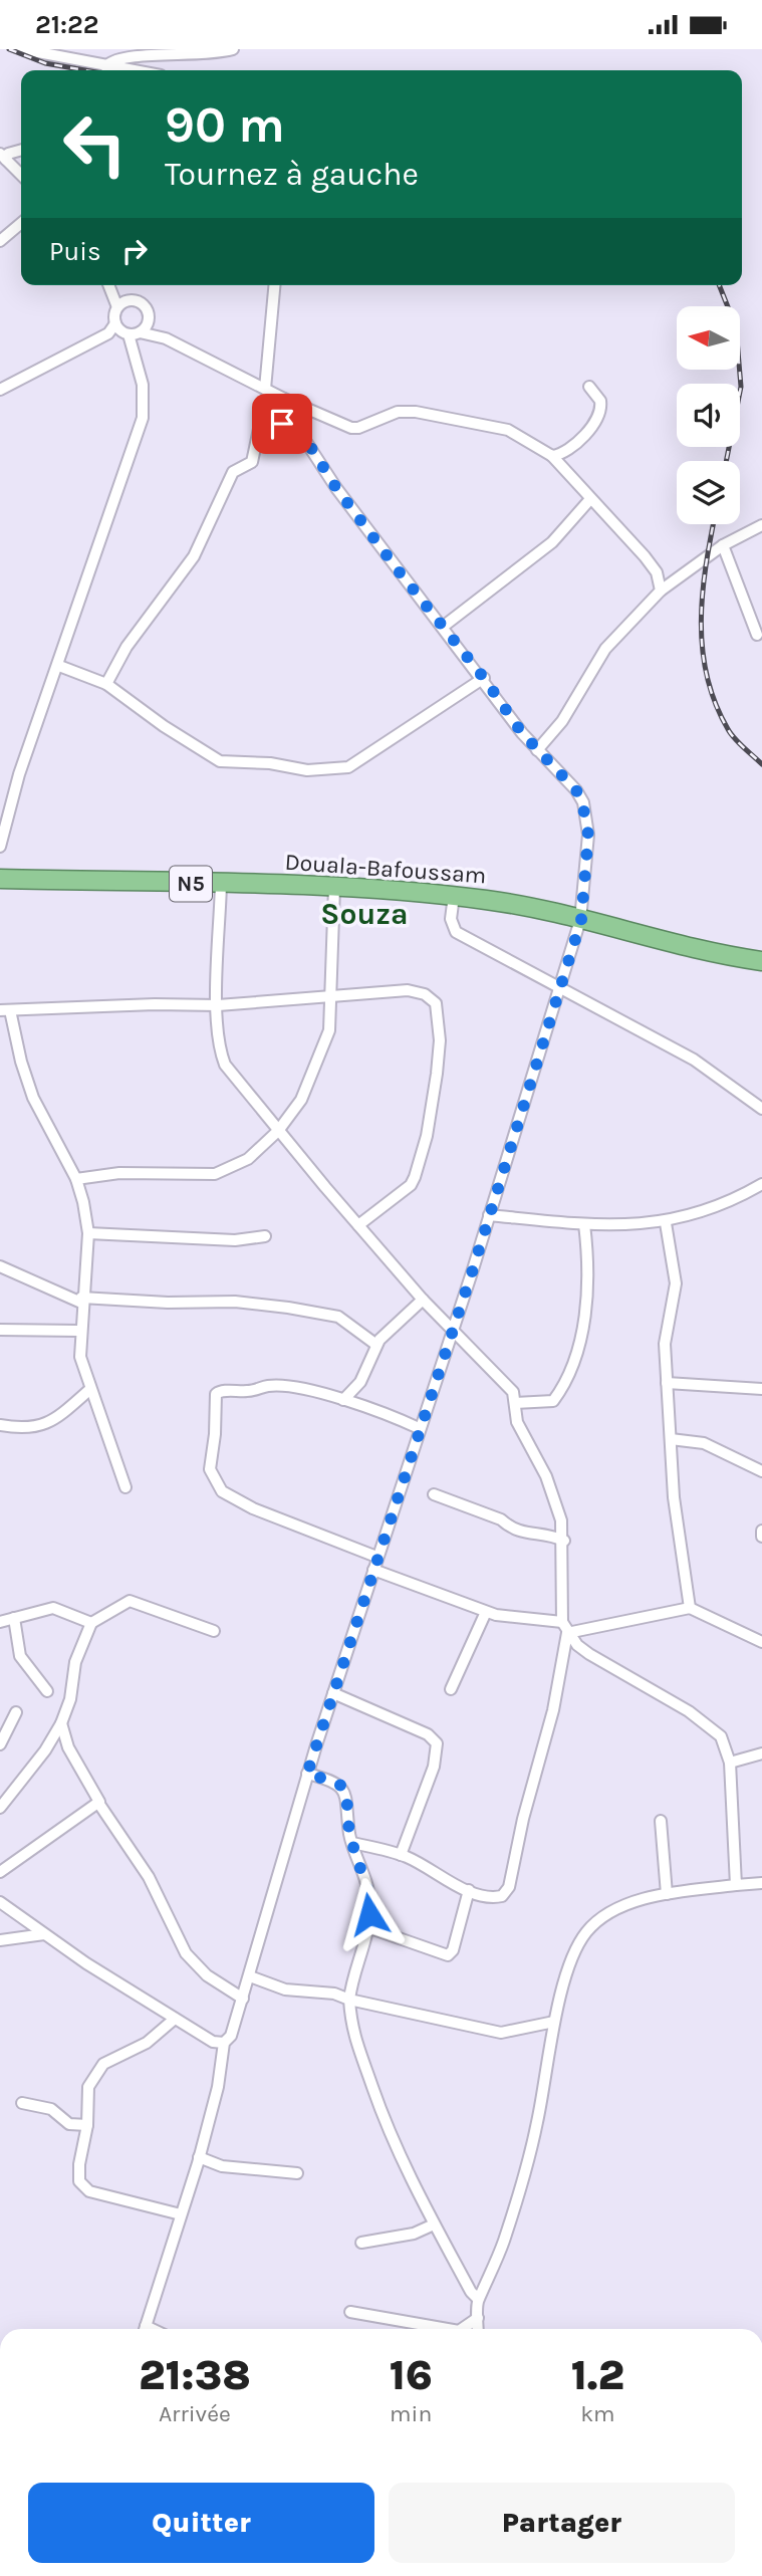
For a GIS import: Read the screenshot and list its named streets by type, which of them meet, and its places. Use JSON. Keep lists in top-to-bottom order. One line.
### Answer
{"streets":{"highway":["Douala-Bafoussam","N5"]},"districts":["Souza"],"north":"left","page":{"status":"21:22","turn":["90 m","Tournez à gauche"],"then":"Puis","eta":["21:38","Arrivée","16","min","1.2","km"],"buttons":["Quitter","Partager"]}}
